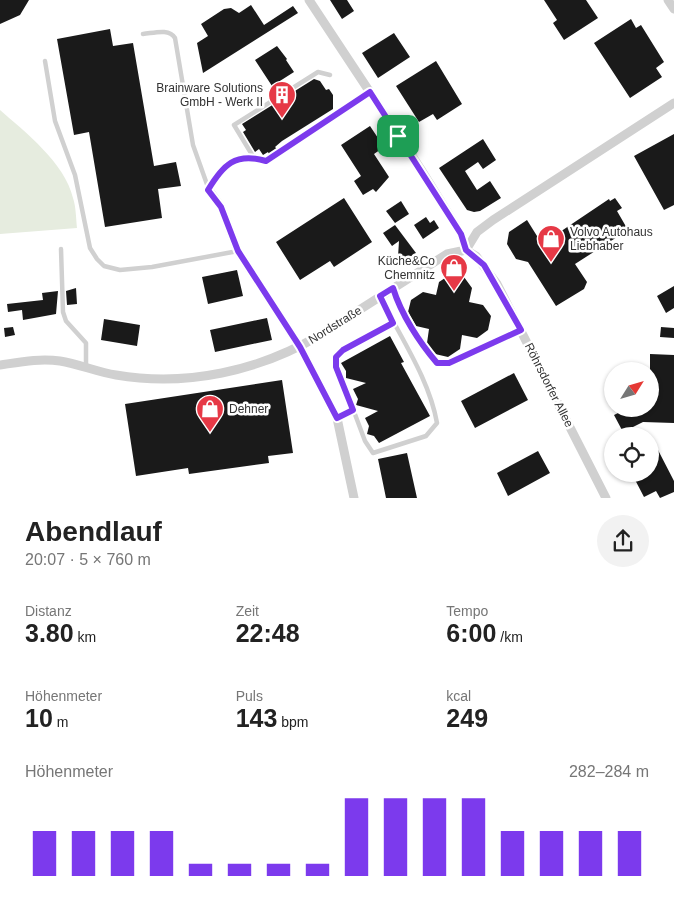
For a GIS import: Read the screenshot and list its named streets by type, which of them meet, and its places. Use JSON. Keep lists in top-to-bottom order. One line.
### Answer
{"streets":{"street":["Nordstraße","Röhrsdorfer Allee"]},"crossings":[["Nordstraße","Röhrsdorfer Allee"]],"places":{"building":["Brainware Solutions GmbH - Werk II"],"shop":["Volvo Autohaus Liebhaber","Küche&Co Chemnitz","Dehner"]},"north":"top right","page":{"heading":["Abendlauf","20:07 · 5 × 760 m"],"stats":[["Distanz","3.80 km"],["Zeit","22:48"],["Tempo","6:00 /km"],["Höhenmeter","10 m"],["Puls","143 bpm"],["kcal","249"]],"chart":["Höhenmeter","282–284 m"]}}
